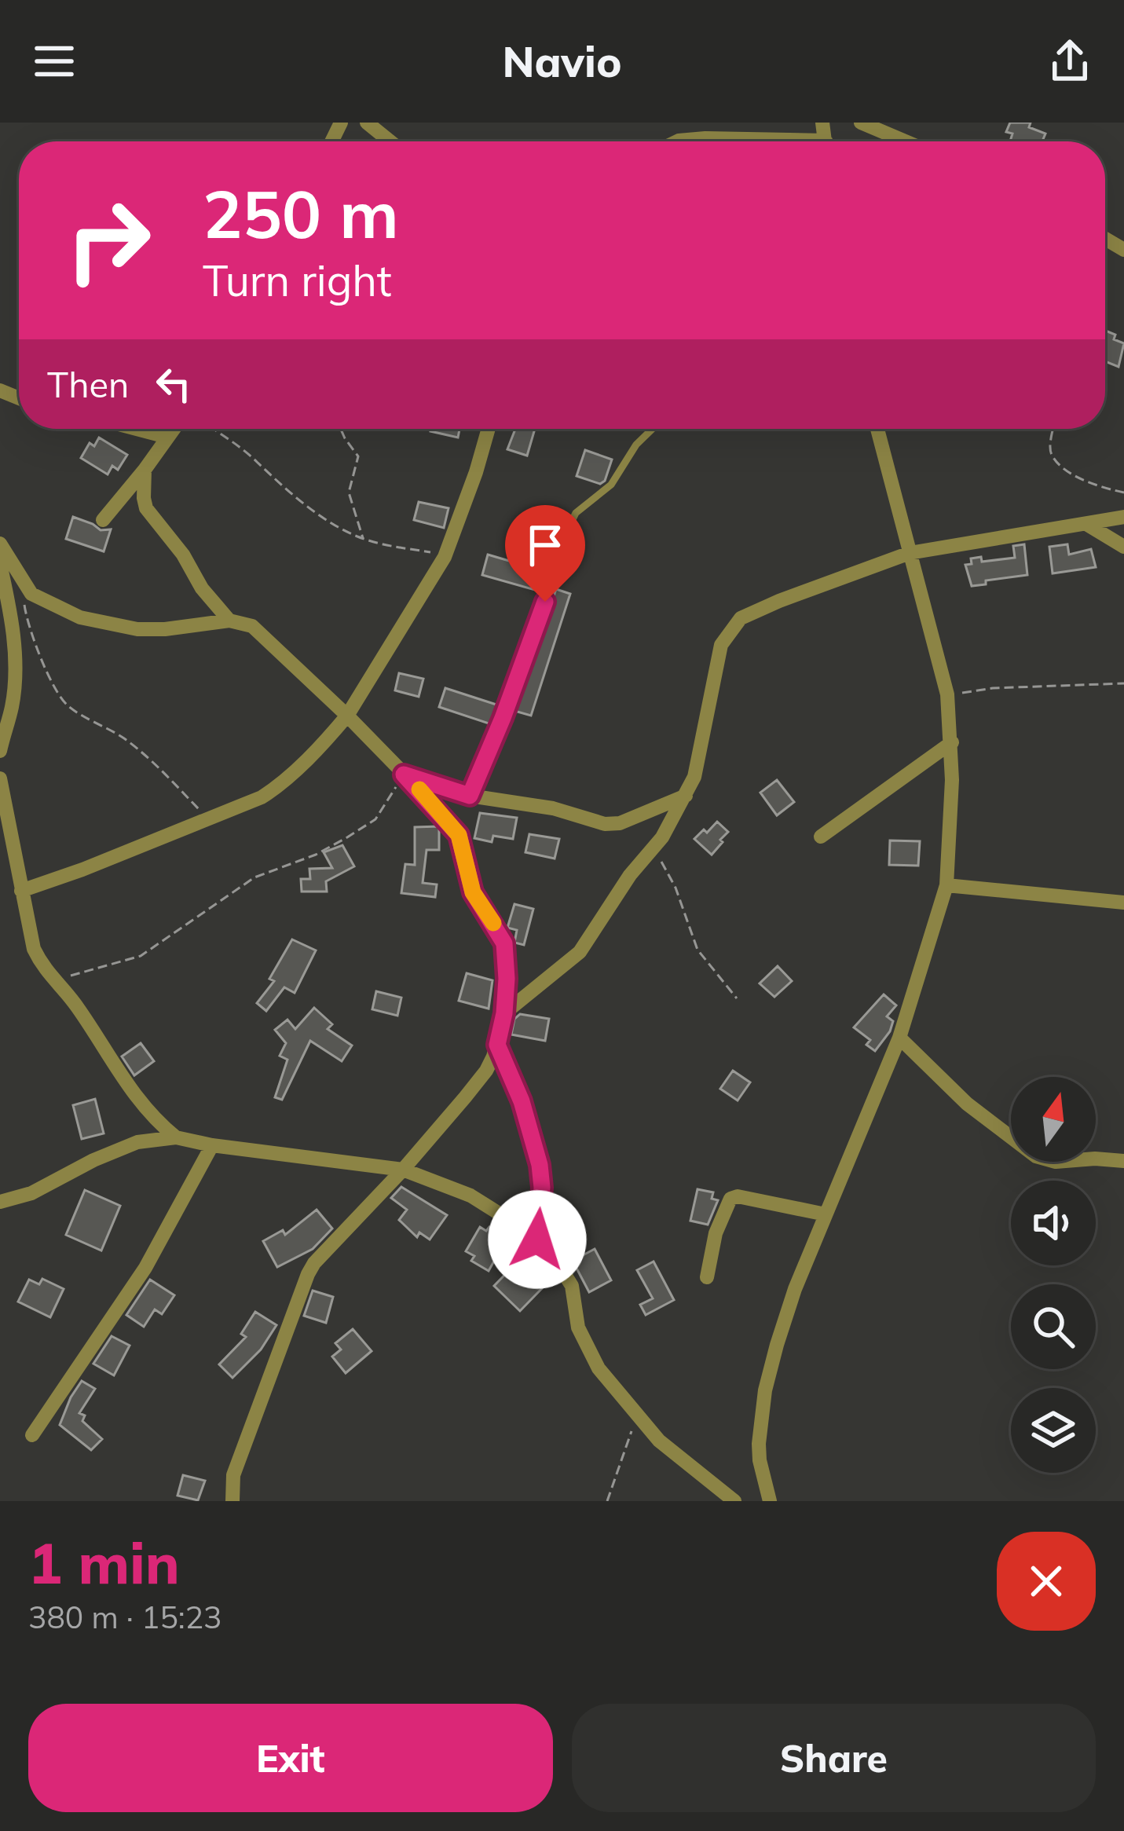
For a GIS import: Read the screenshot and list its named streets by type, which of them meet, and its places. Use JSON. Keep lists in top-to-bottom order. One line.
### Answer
{"north":"top","page":{"header":"Navio","turn":["250 m","Turn right"],"then":"Then","heading":["1 min","380 m · 15:23"],"buttons":["Exit","Share"]}}
